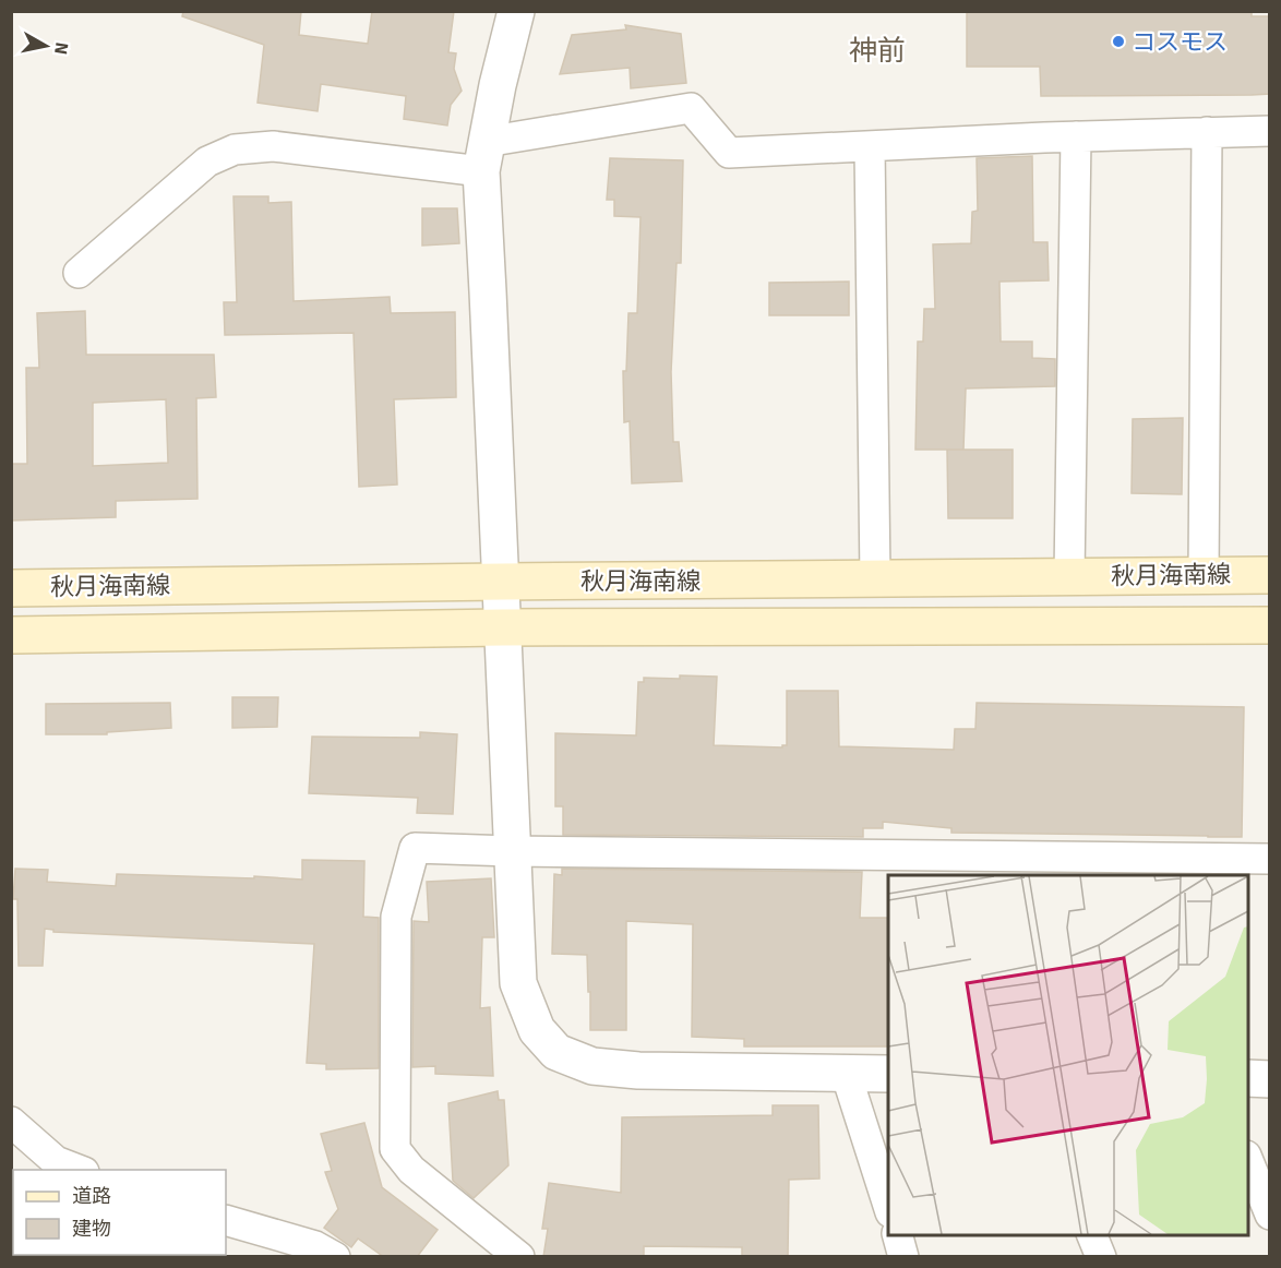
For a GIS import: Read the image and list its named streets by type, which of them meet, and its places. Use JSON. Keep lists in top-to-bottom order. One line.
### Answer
{"streets":{"main road":["秋月海南線"]},"districts":["神前"],"places":["コスモス"],"legend":["道路","建物"],"north":"right"}
